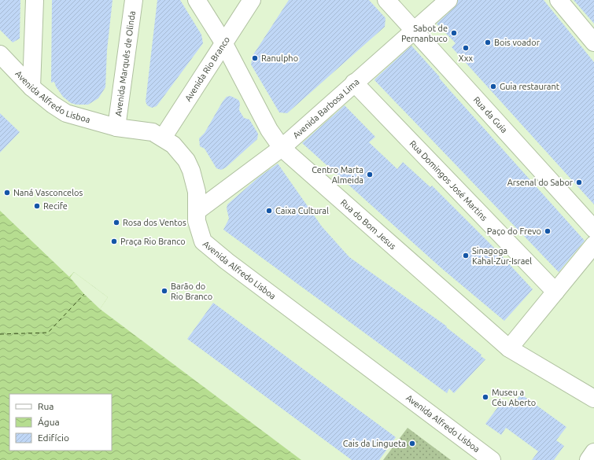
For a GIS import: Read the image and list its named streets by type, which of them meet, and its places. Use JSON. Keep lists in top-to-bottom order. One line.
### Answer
{"streets":{"street":["Avenida Marquês de Olinda","Avenida Rio Branco","Avenida Alfredo Lisboa","Avenida Barbosa Lima","Rua da Guia","Rua Domingos José Martins","Rua do Bom Jesus"]},"crossings":[["Avenida Marquês de Olinda","Avenida Alfredo Lisboa"],["Avenida Rio Branco","Avenida Alfredo Lisboa"],["Avenida Rio Branco","Rua do Bom Jesus"],["Avenida Alfredo Lisboa","Avenida Barbosa Lima"],["Avenida Barbosa Lima","Rua da Guia"],["Avenida Barbosa Lima","Rua Domingos José Martins"],["Avenida Barbosa Lima","Rua do Bom Jesus"]],"places":["Sabot de Pernanbuco","Bois voador","Xxx","Ranulpho","Guia restaurant","Centro Marta Almeida","Arsenal do Sabor","Naná Vasconcelos","Recife","Caixa Cultural","Rosa dos Ventos","Paço do Frevo","Praça Rio Branco","Sinagoga Kahal-Zur-Israel","Barão do Rio Branco","Museu a Céu Aberto","Cais da Lingueta"],"legend":["Rua","Água","Edifício"]}
